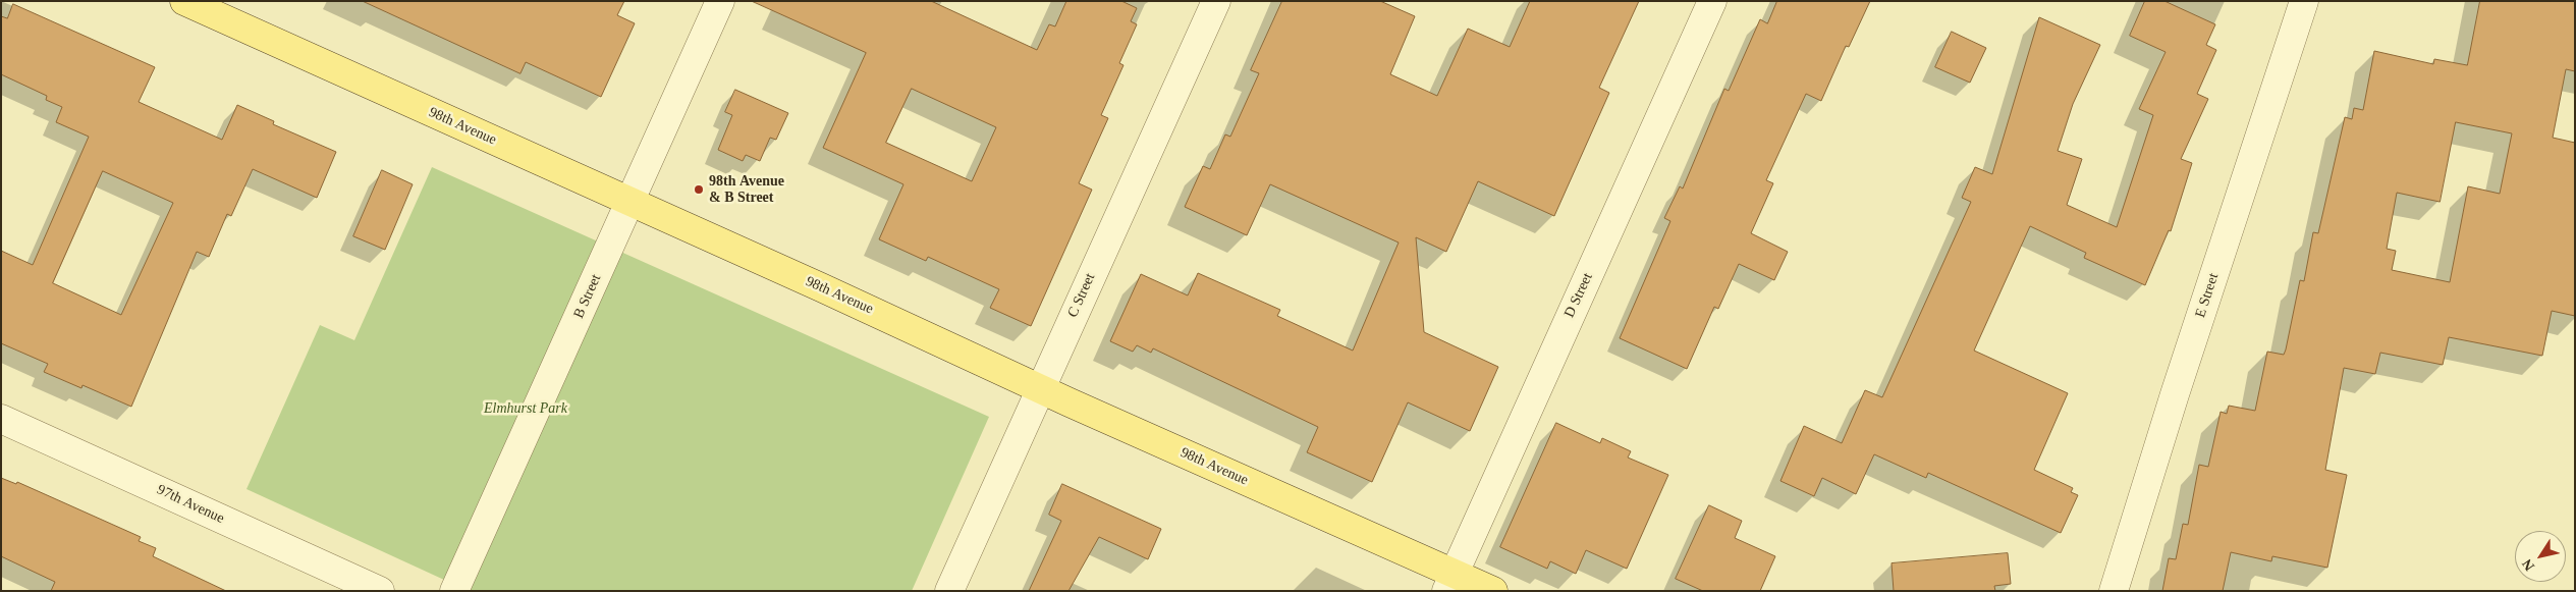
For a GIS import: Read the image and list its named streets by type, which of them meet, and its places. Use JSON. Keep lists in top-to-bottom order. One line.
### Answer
{"streets":{"main road":["98th Avenue"],"street":["C Street","D Street","E Street","B Street","97th Avenue"]},"crossings":[["98th Avenue","C Street"],["98th Avenue","D Street"],["98th Avenue","B Street"]],"parks":["Elmhurst Park"],"places":["98th Avenue & B Street"],"north":"bottom left"}
